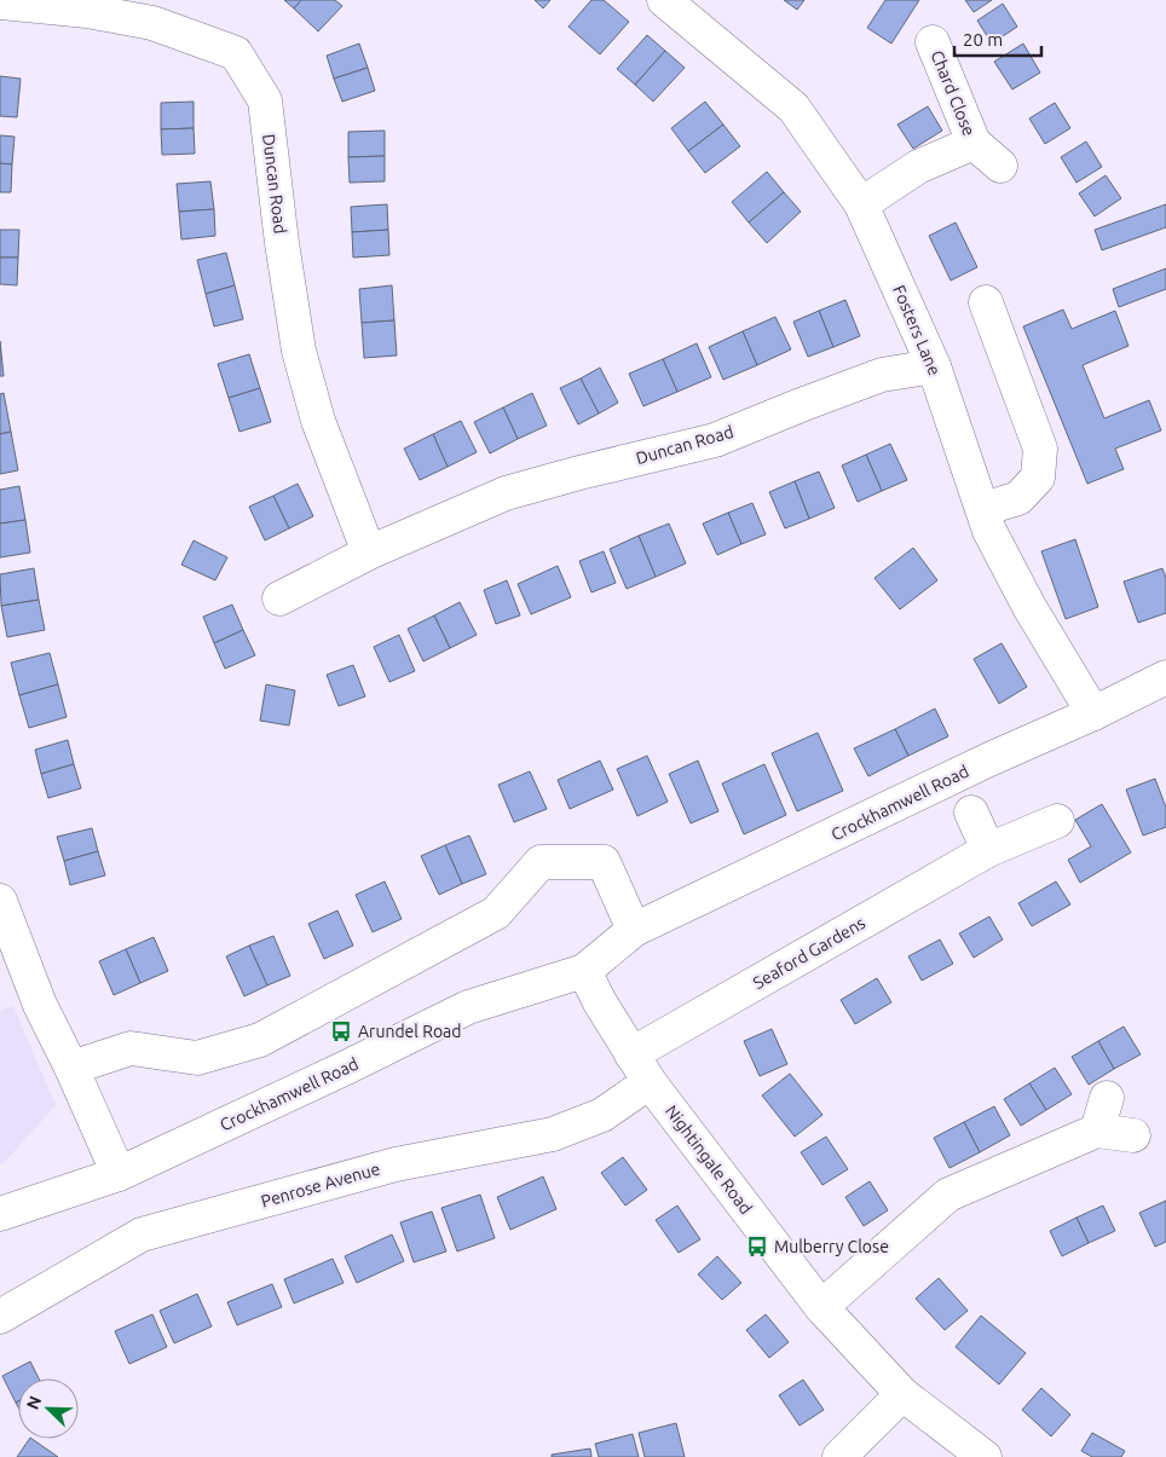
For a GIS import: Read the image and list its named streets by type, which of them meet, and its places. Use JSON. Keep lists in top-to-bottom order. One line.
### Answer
{"streets":{"street":["Chard Close","Duncan Road","Fosters Lane","Crockhamwell Road","Seaford Gardens","Nightingale Road","Penrose Avenue"]},"crossings":[["Chard Close","Fosters Lane"],["Duncan Road","Fosters Lane"],["Fosters Lane","Crockhamwell Road"],["Crockhamwell Road","Nightingale Road"],["Seaford Gardens","Nightingale Road"],["Nightingale Road","Penrose Avenue"]],"places":{"bus stop":["Arundel Road","Mulberry Close"]},"scale_bar":"20 m","north":"top left"}
